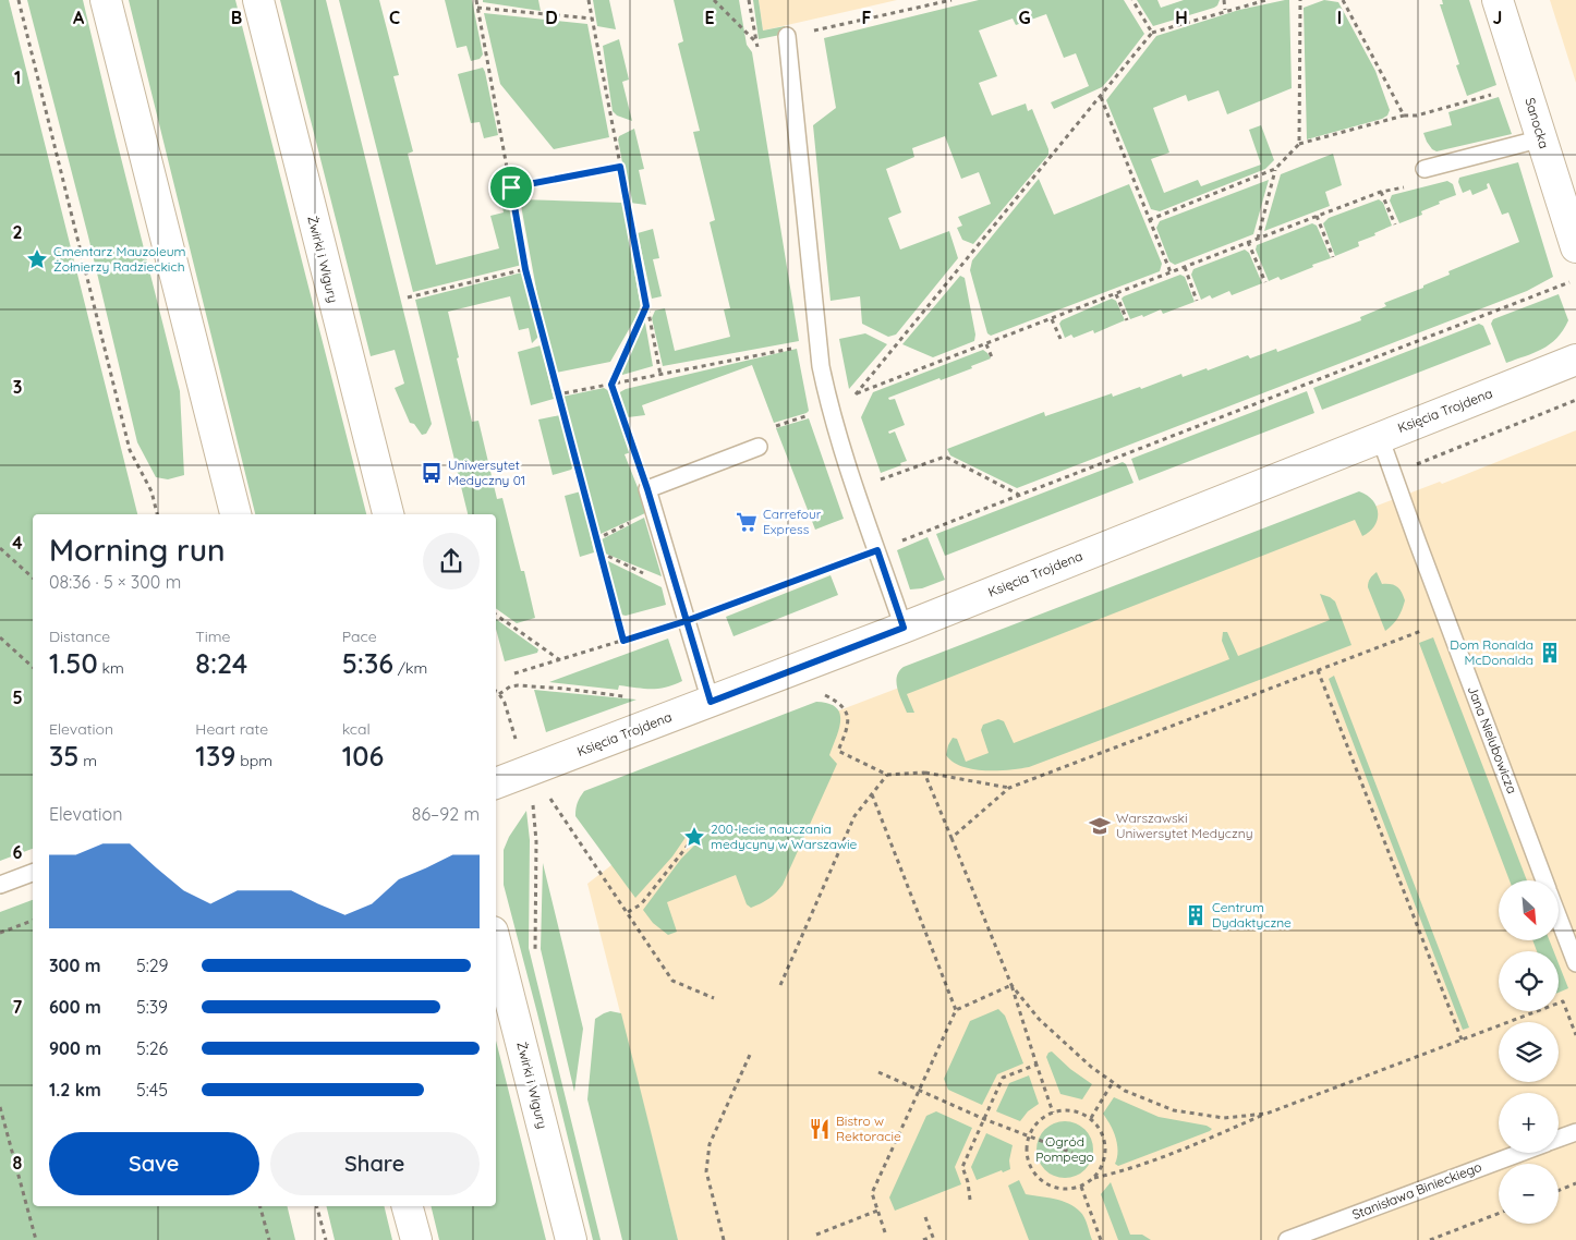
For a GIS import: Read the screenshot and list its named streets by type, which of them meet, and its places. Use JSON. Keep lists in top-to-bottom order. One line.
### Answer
{"streets":{"street":["Sanocka","Żwirki i Wigury","Księcia Trojdena"],"lane":["Jana Nielubowicza","Stanisława Binieckiego"]},"crossings":[["Księcia Trojdena","Jana Nielubowicza"]],"parks":["Ogród Pompego"],"places":{"place":["Cmentarz Mauzoleum Żołnierzy Radzieckich","200-lecie nauczania medycyny w Warszawie"],"bus stop":["Uniwersytet Medyczny 01"],"supermarket":["Carrefour Express"],"building":["Dom Ronalda McDonalda","Centrum Dydaktyczne"],"school or university":["Warszawski Uniwersytet Medyczny"],"restaurant":["Bistro w Rektoracie"]},"north":"bottom right","page":{"heading":["Morning run","08:36 · 5 × 300 m"],"stats":[["Distance","1.50 km"],["Time","8:24"],["Pace","5:36 /km"],["Elevation","35 m"],["Heart rate","139 bpm"],["kcal","106"]],"chart":["Elevation","86–92 m"],"map_buttons":["+","−"],"list":[{"name":"300 m","note":"5:29"},{"name":"600 m","note":"5:39"},{"name":"900 m","note":"5:26"},{"name":"1.2 km","note":"5:45"}],"buttons":["Save","Share"]},"grid":{"columns":["A","B","C","D","E","F","G","H","I","J"],"rows":["1","2","3","4","5","6","7","8"]}}
